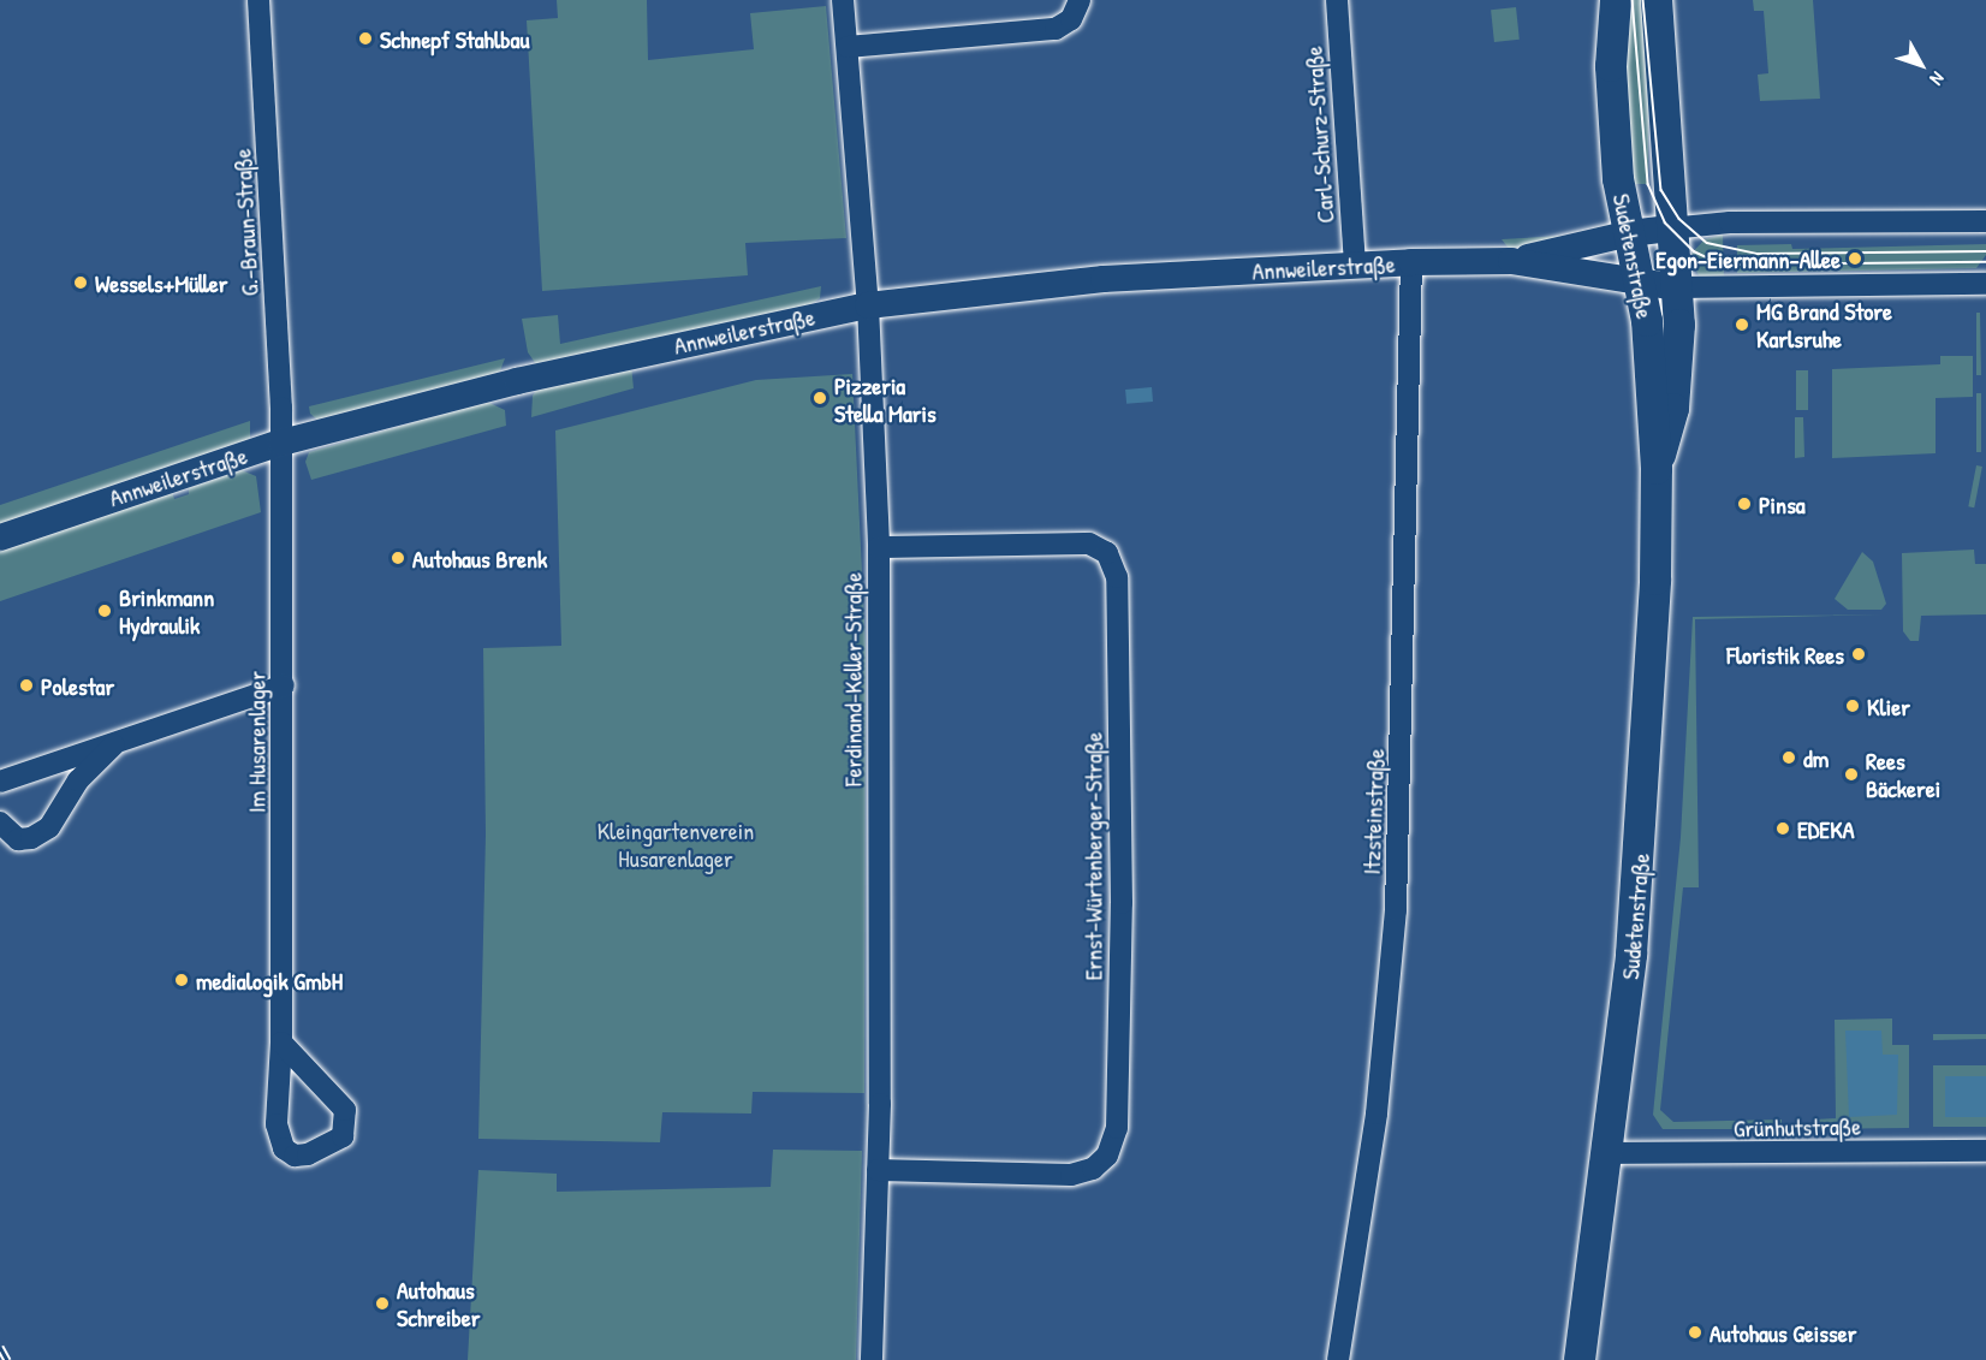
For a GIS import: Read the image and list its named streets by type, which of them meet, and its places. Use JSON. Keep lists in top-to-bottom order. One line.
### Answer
{"streets":{"main road":["Sudetenstraße"],"street":["Carl-Schurz-Straße","G.-Braun-Straße","Annweilerstraße","Ferdinand-Keller-Straße","Im Husarenlager","Itzsteinstraße","Ernst-Würtenberger-Straße","Grünhutstraße"]},"crossings":[["Carl-Schurz-Straße","Annweilerstraße"],["G.-Braun-Straße","Annweilerstraße"],["G.-Braun-Straße","Im Husarenlager"],["Sudetenstraße","Annweilerstraße"],["Sudetenstraße","Grünhutstraße"],["Annweilerstraße","Ferdinand-Keller-Straße"],["Annweilerstraße","Im Husarenlager"],["Annweilerstraße","Itzsteinstraße"],["Ferdinand-Keller-Straße","Ernst-Würtenberger-Straße"]],"parks":["Kleingartenverein Husarenlager"],"places":["Schnepf Stahlbau","Egon-Eiermann-Allee","Wessels+Müller","MG Brand Store Karlsruhe","Pizzeria Stella Maris","Pinsa","Autohaus Brenk","Brinkmann Hydraulik","Floristik Rees","Polestar","Klier","dm","Rees Bäckerei","EDEKA","medialogik GmbH","Autohaus Schreiber","Autohaus Geisser"],"north":"bottom right"}
